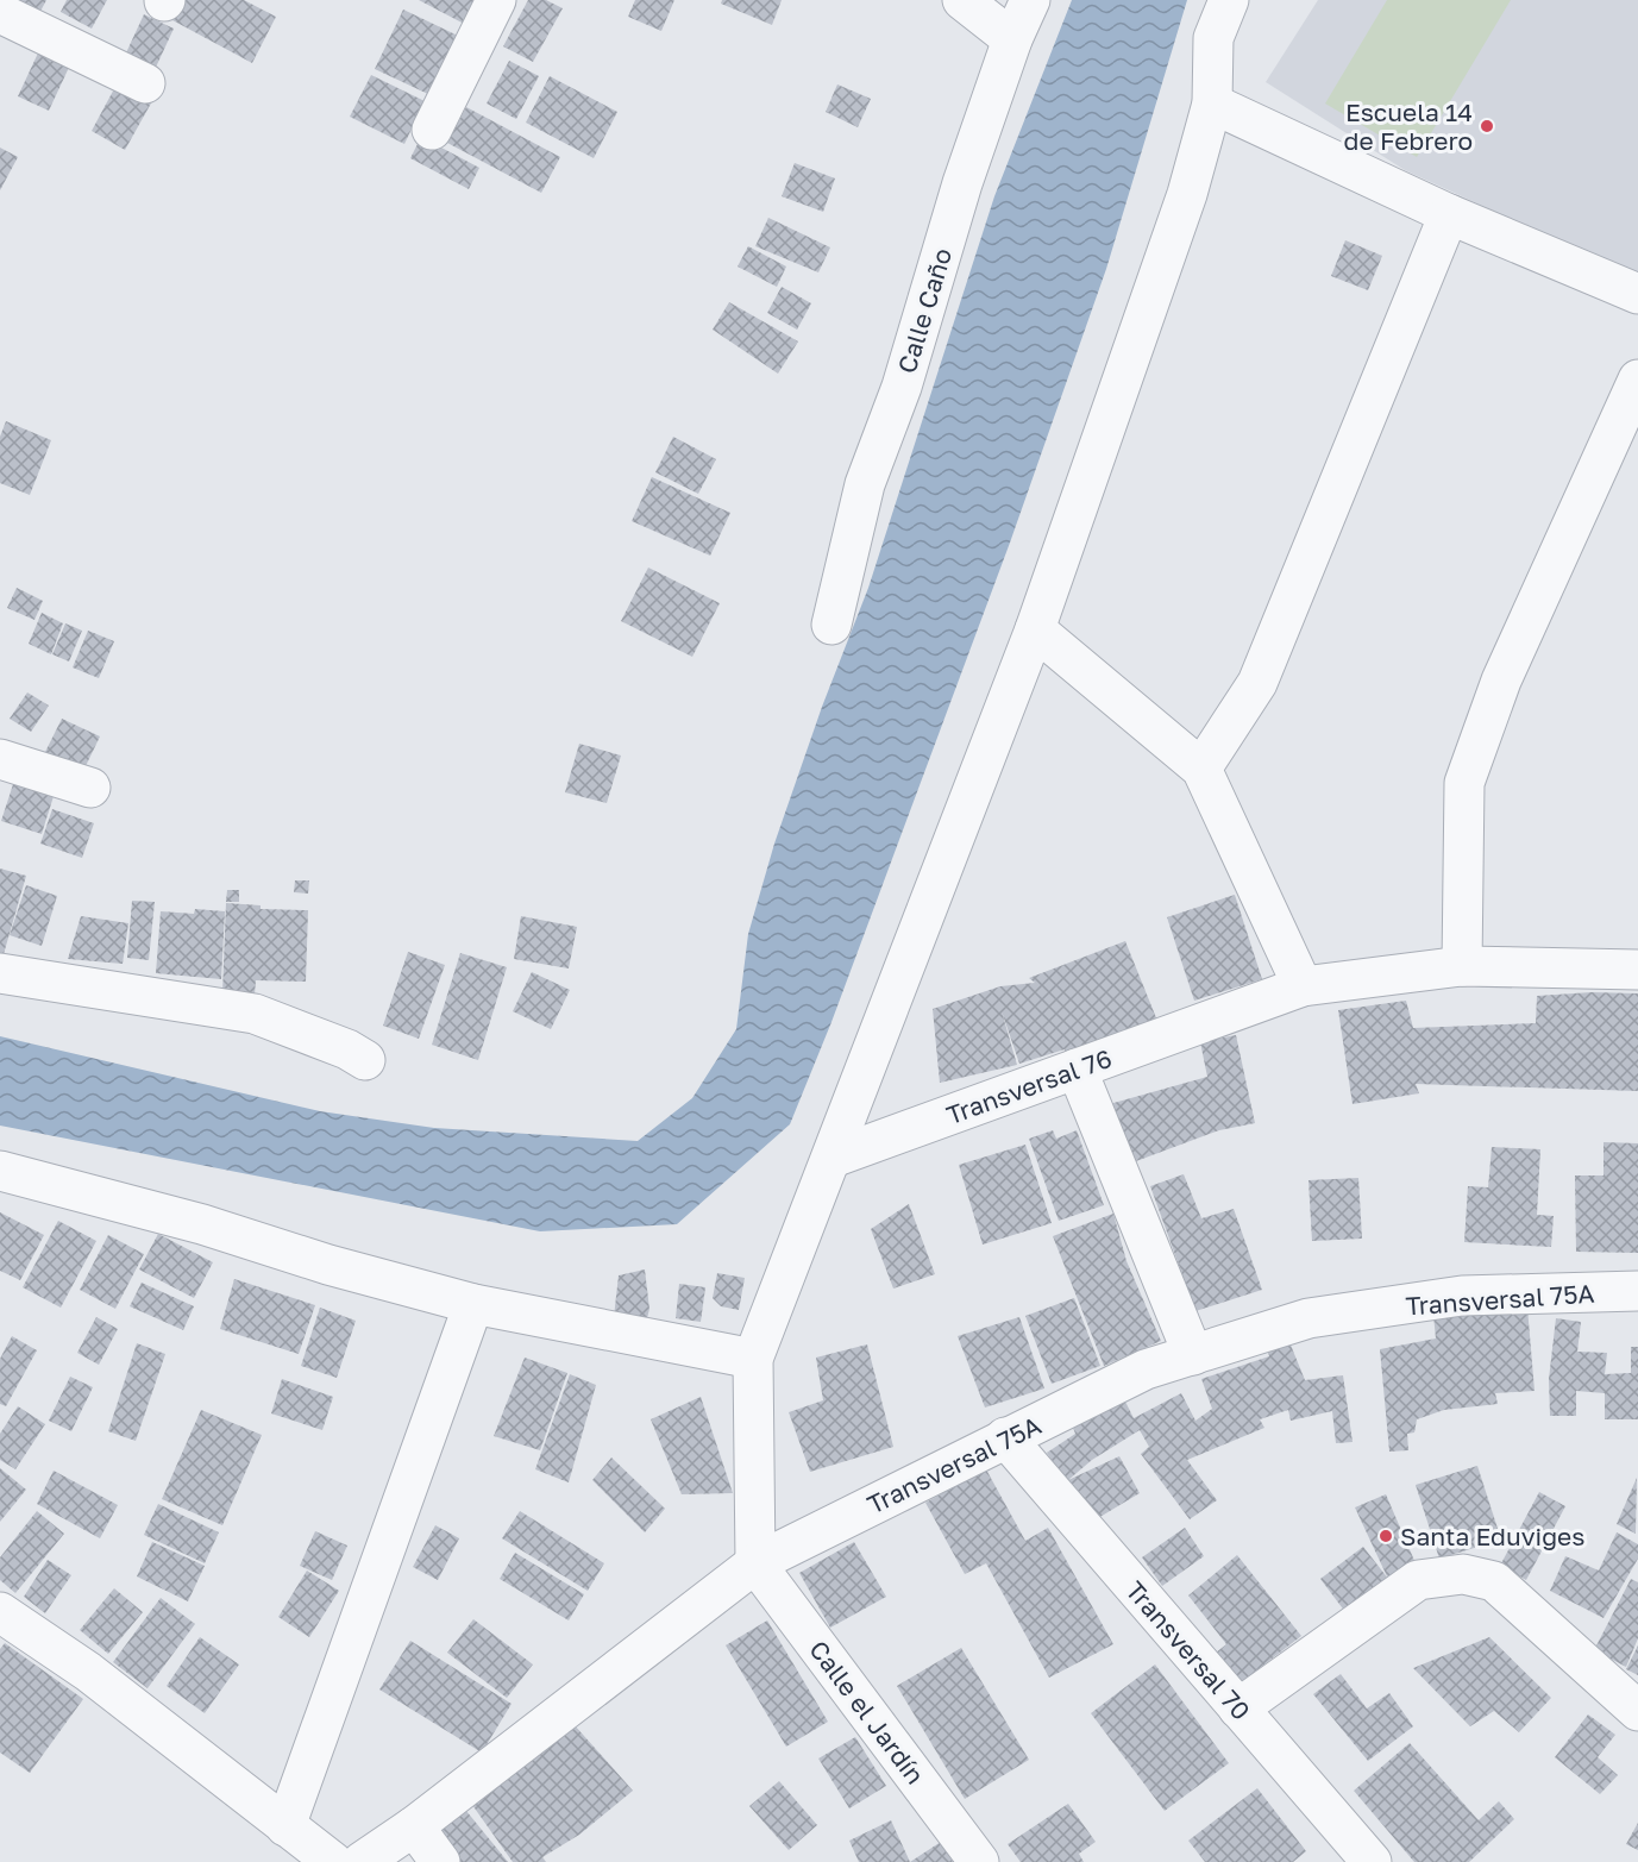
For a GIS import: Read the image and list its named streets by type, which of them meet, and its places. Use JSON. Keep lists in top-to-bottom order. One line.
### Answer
{"streets":{"street":["Calle Caño","Transversal 76","Transversal 75A","Transversal 70","Calle el Jardín"]},"crossings":[["Transversal 75A","Transversal 70"],["Transversal 75A","Calle el Jardín"]],"places":["Escuela 14 de Febrero","Santa Eduviges"]}
